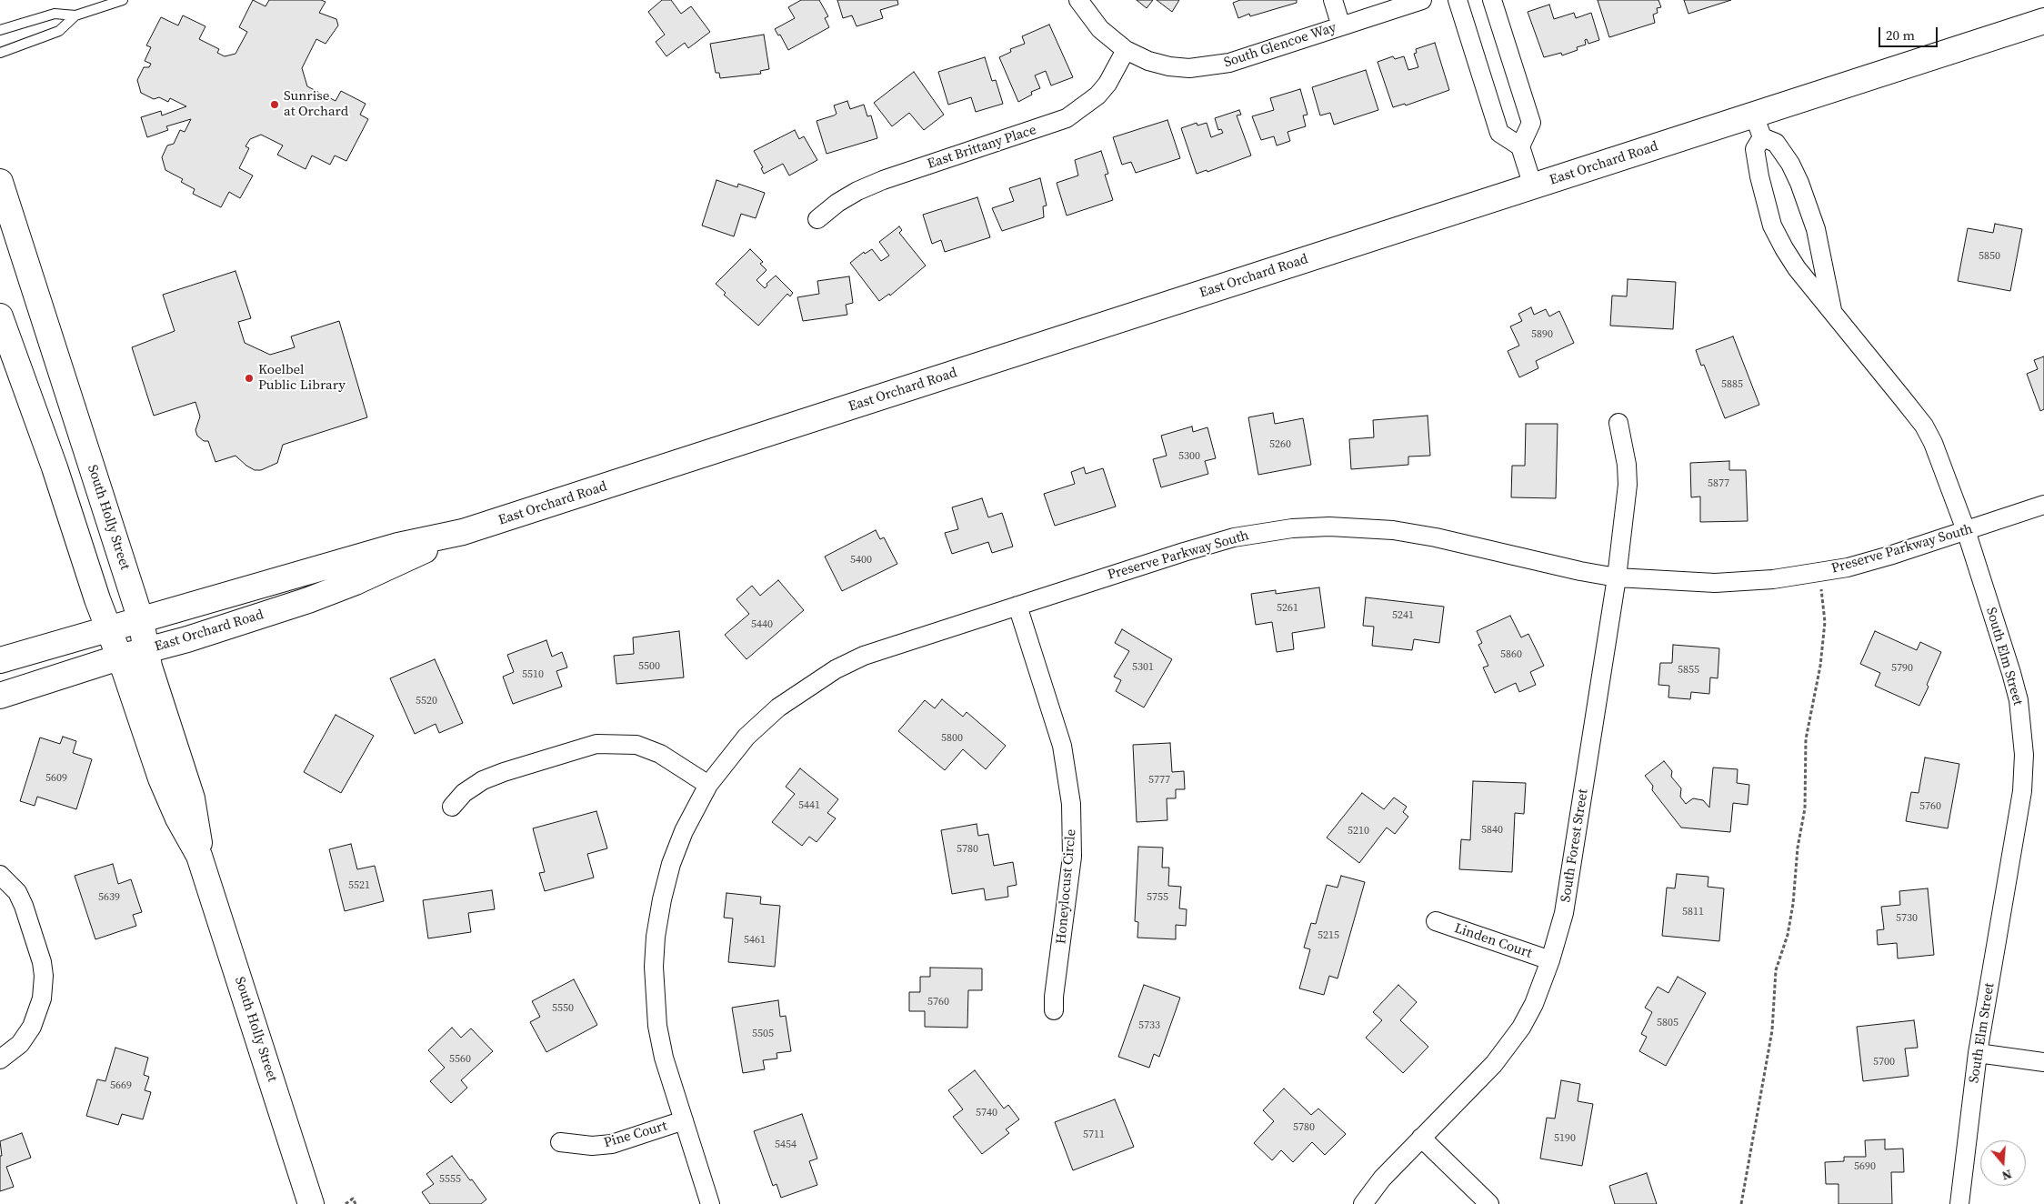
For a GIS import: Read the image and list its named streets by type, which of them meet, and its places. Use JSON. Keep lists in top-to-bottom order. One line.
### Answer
{"streets":{"street":["South Glencoe Way","East Brittany Place","East Orchard Road","South Holly Street","Preserve Parkway South","South Elm Street","South Forest Street","Honeylocust Circle","Linden Court","Pine Court"]},"crossings":[["South Glencoe Way","East Brittany Place"],["East Orchard Road","South Holly Street"],["East Orchard Road","South Elm Street"],["Preserve Parkway South","South Elm Street"],["Preserve Parkway South","South Forest Street"],["Preserve Parkway South","Honeylocust Circle"],["Preserve Parkway South","Pine Court"],["South Forest Street","Linden Court"]],"places":["Sunrise at Orchard","Koelbel Public Library"],"house_numbers":["5850","5890","5885","5260","5300","5877","5400","5261","5241","5440","5860","5500","5301","5790","5855","5510","5520","5800","5609","5777","5441","5760","5840","5210","5780","5521","5639","5755","5811","5730","5215","5461","5760","5550","5805","5733","5505","5560","5700","5669","5740","5780","5711","5190","5454","5690","5555"],"scale_bar":"20 m","north":"bottom"}
